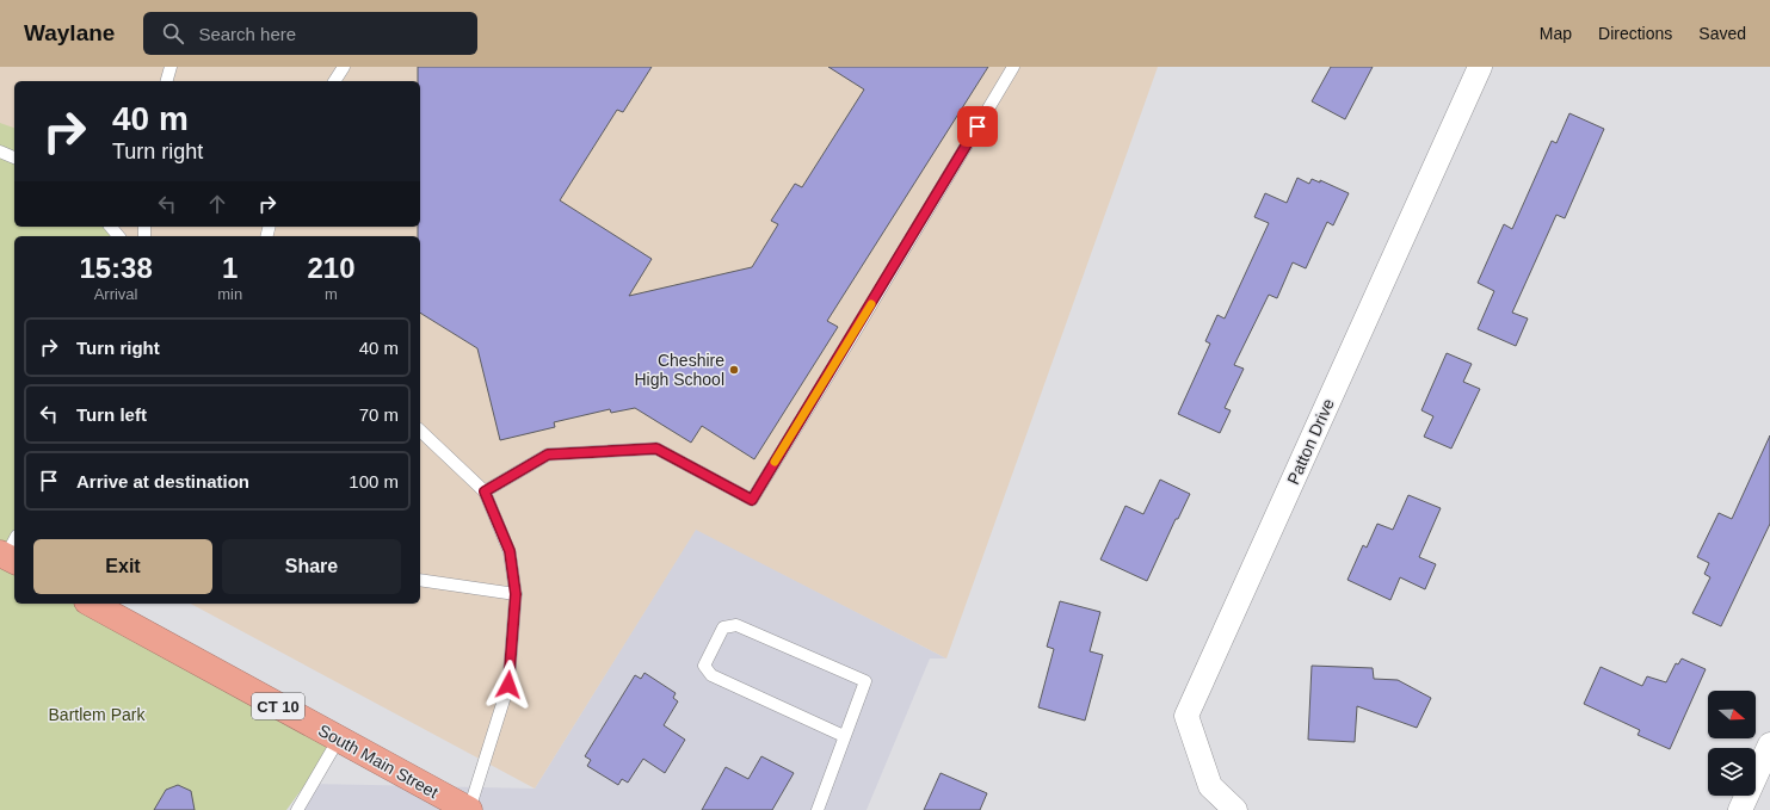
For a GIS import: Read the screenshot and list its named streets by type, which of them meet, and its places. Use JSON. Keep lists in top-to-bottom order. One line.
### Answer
{"streets":{"highway":["CT 10","South Main Street"],"street":["Patton Drive"]},"parks":["Bartlem Park"],"places":["Cheshire High School"],"north":"right","page":{"header":"Waylane","search":"Search here","nav":["Map","Directions","Saved"],"turn":["40 m","Turn right"],"eta":["15:38","Arrival","1","min","210","m"],"list":[{"name":"Turn right","value":"40 m"},{"name":"Turn left","value":"70 m"},{"name":"Arrive at destination","value":"100 m"}],"buttons":["Exit","Share"]}}
